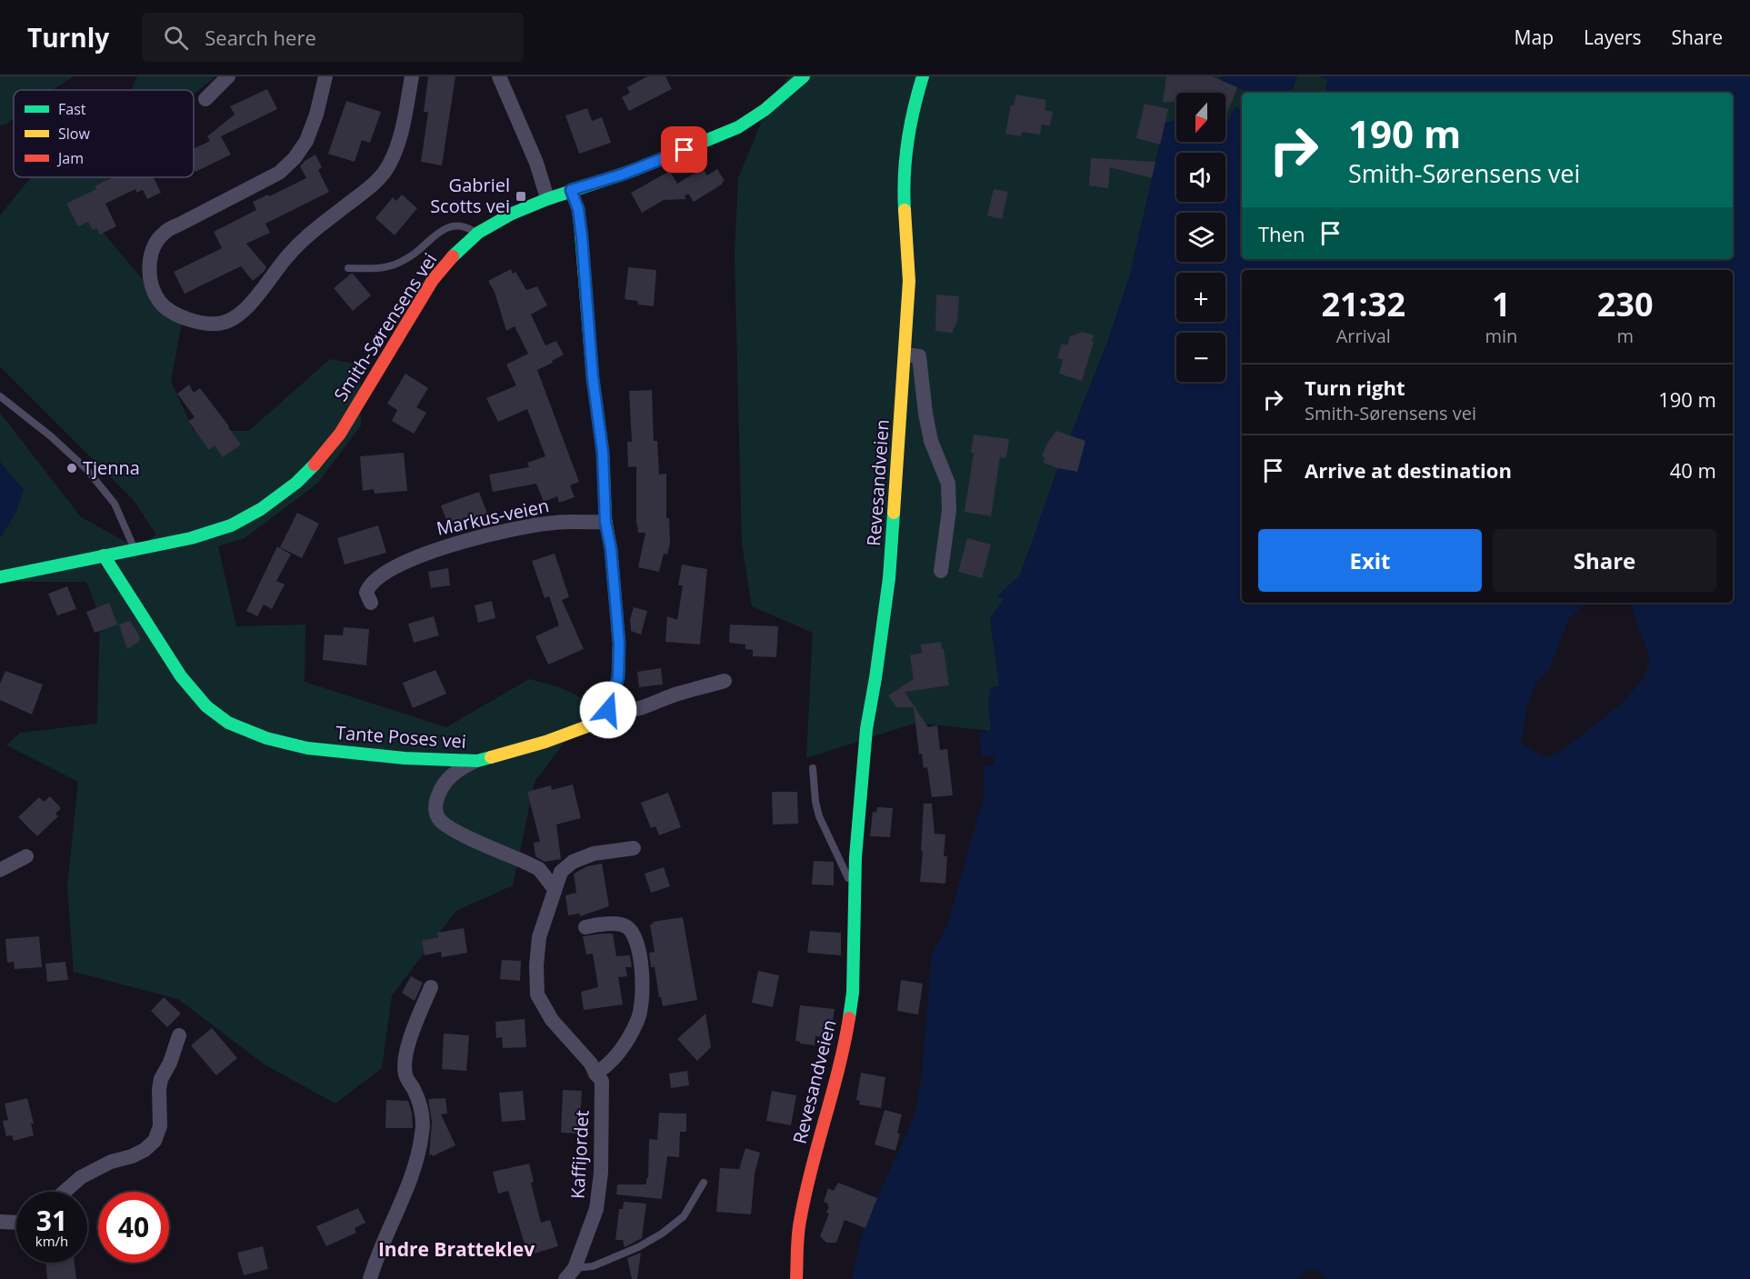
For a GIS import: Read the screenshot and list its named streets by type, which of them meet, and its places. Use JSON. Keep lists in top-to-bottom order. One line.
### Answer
{"streets":{"main road":["Smith-Sørensens vei","Revesandveien","Tante Poses vei"],"street":["Markus-veien","Kaffijordet"]},"crossings":[["Smith-Sørensens vei","Tante Poses vei"]],"districts":["Indre Bratteklev"],"places":{"transit":["Gabriel Scotts vei"],"other":["Tjenna"]},"legend":["Fast","Slow","Jam"],"north":"bottom","page":{"header":"Turnly","search":"Search here","nav":["Map","Layers","Share"],"map_buttons":["+","−"],"turn":["190 m","Smith-Sørensens vei"],"then":"Then","eta":["21:32","Arrival","1","min","230","m"],"list":[{"name":"Turn right","note":"Smith-Sørensens vei","value":"190 m"},{"name":"Arrive at destination","value":"40 m"}],"buttons":["Exit","Share"],"speed":"31 km/h","limit":"40"}}
